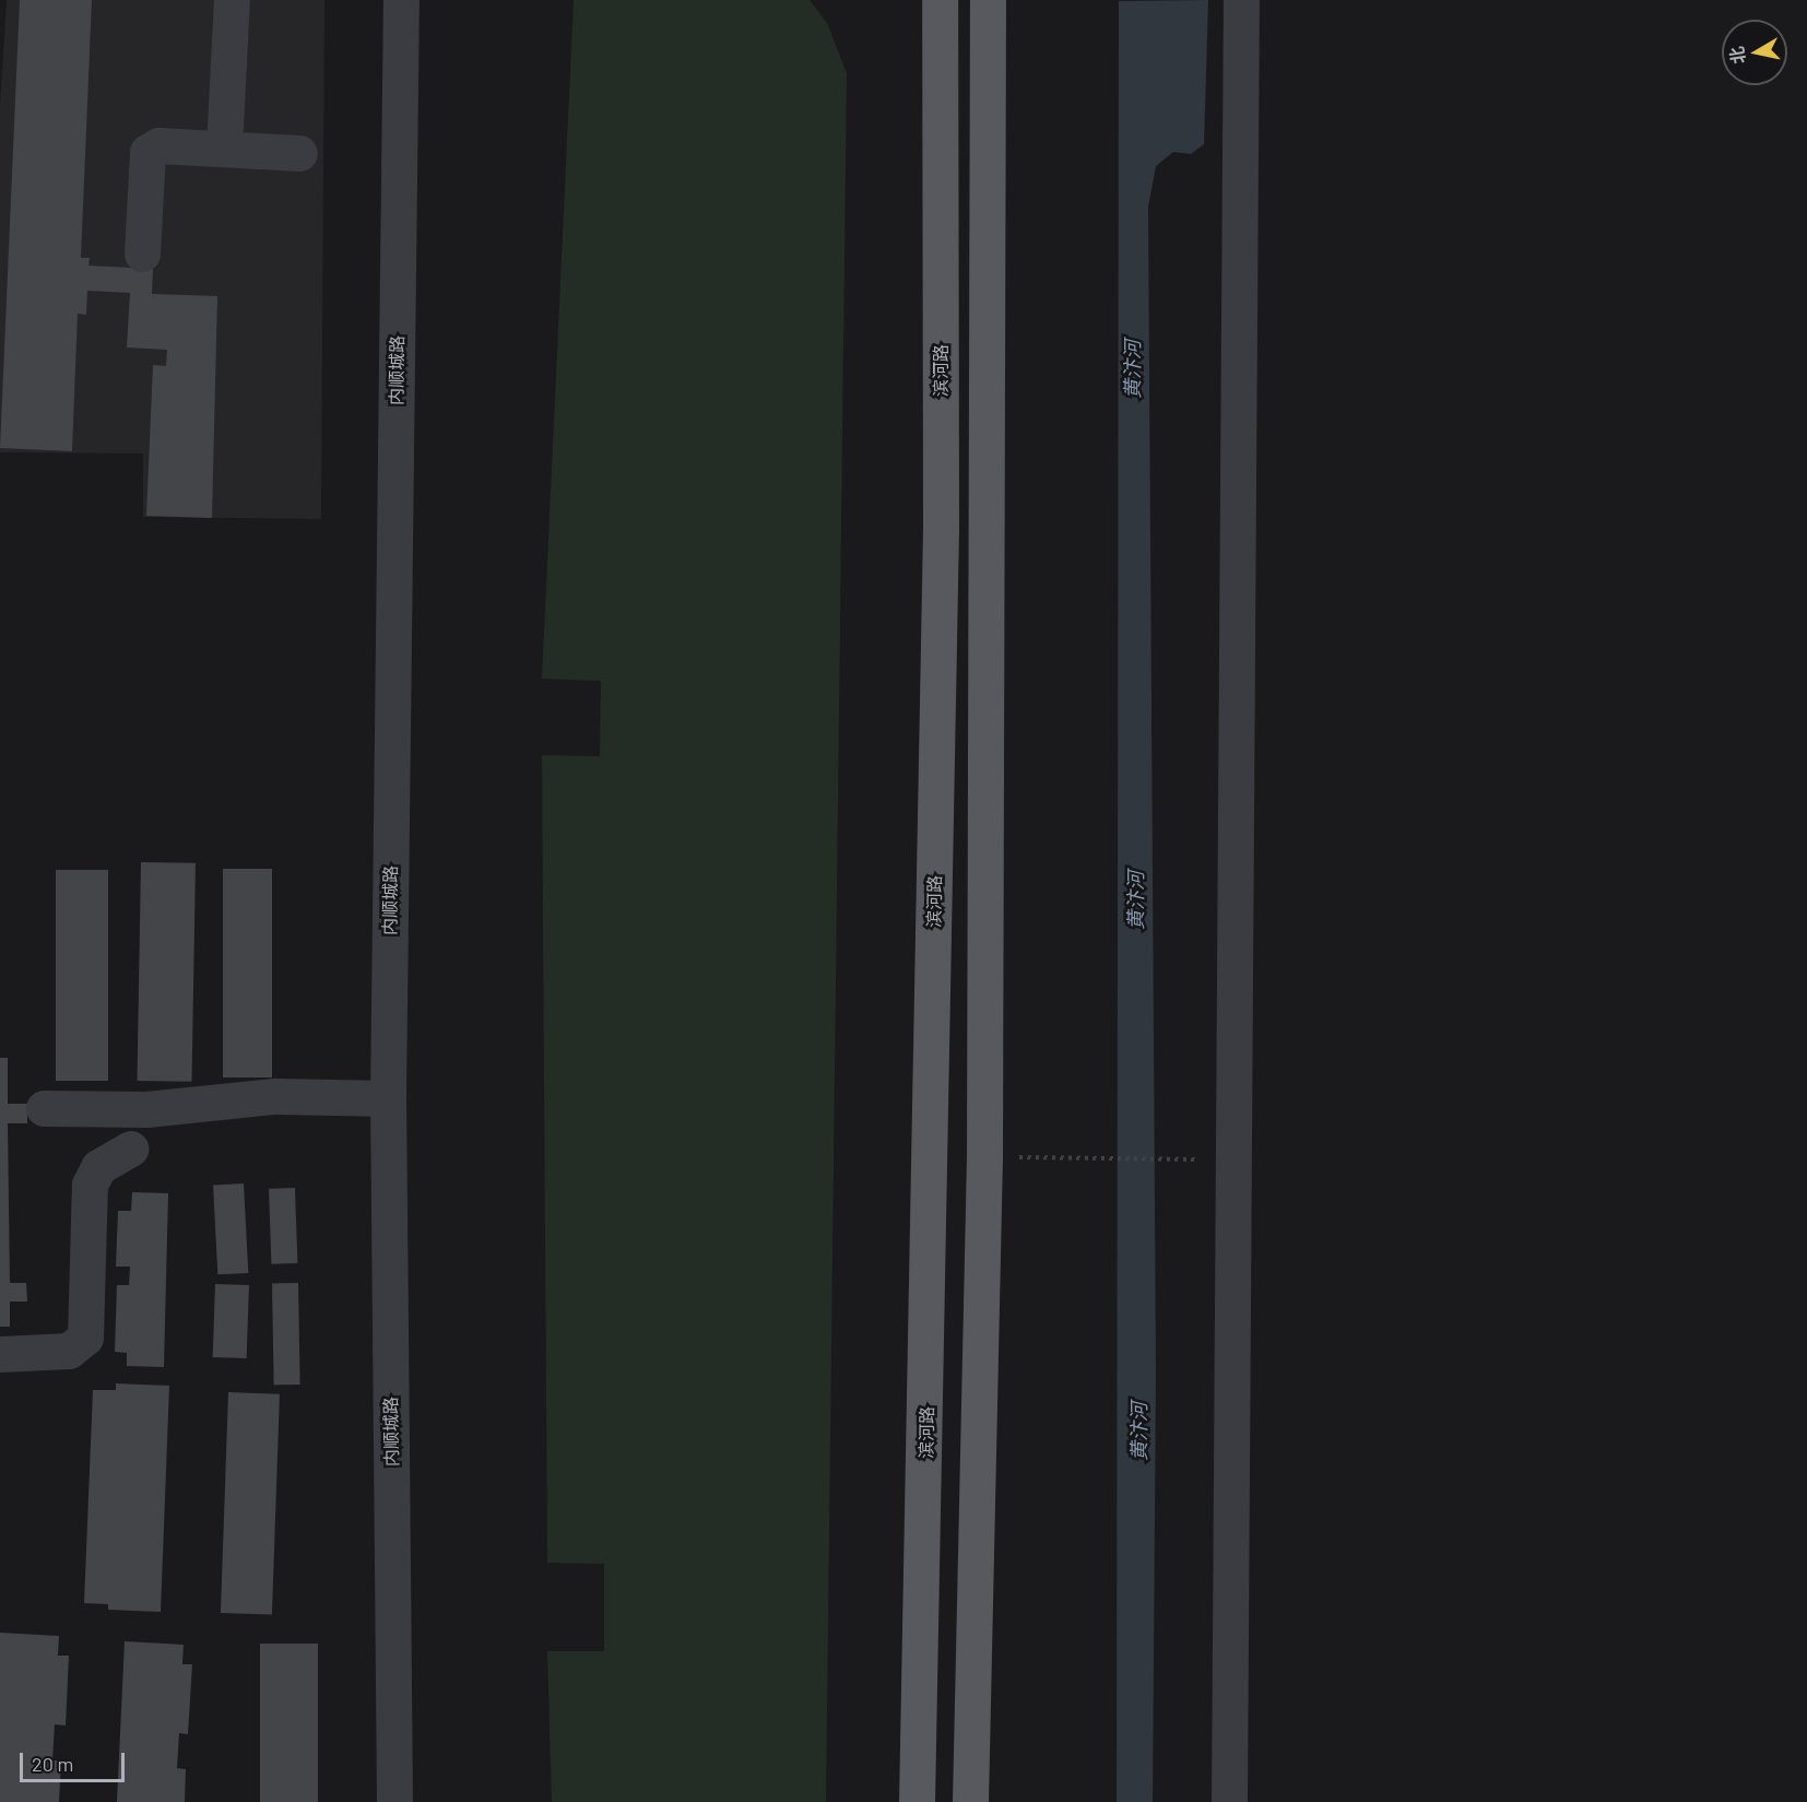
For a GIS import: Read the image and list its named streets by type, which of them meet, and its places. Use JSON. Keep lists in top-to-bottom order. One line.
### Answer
{"streets":{"main road":["滨河路"],"street":["内顺城路"]},"water":["黄汴河"],"scale_bar":"20 m","north":"left"}
